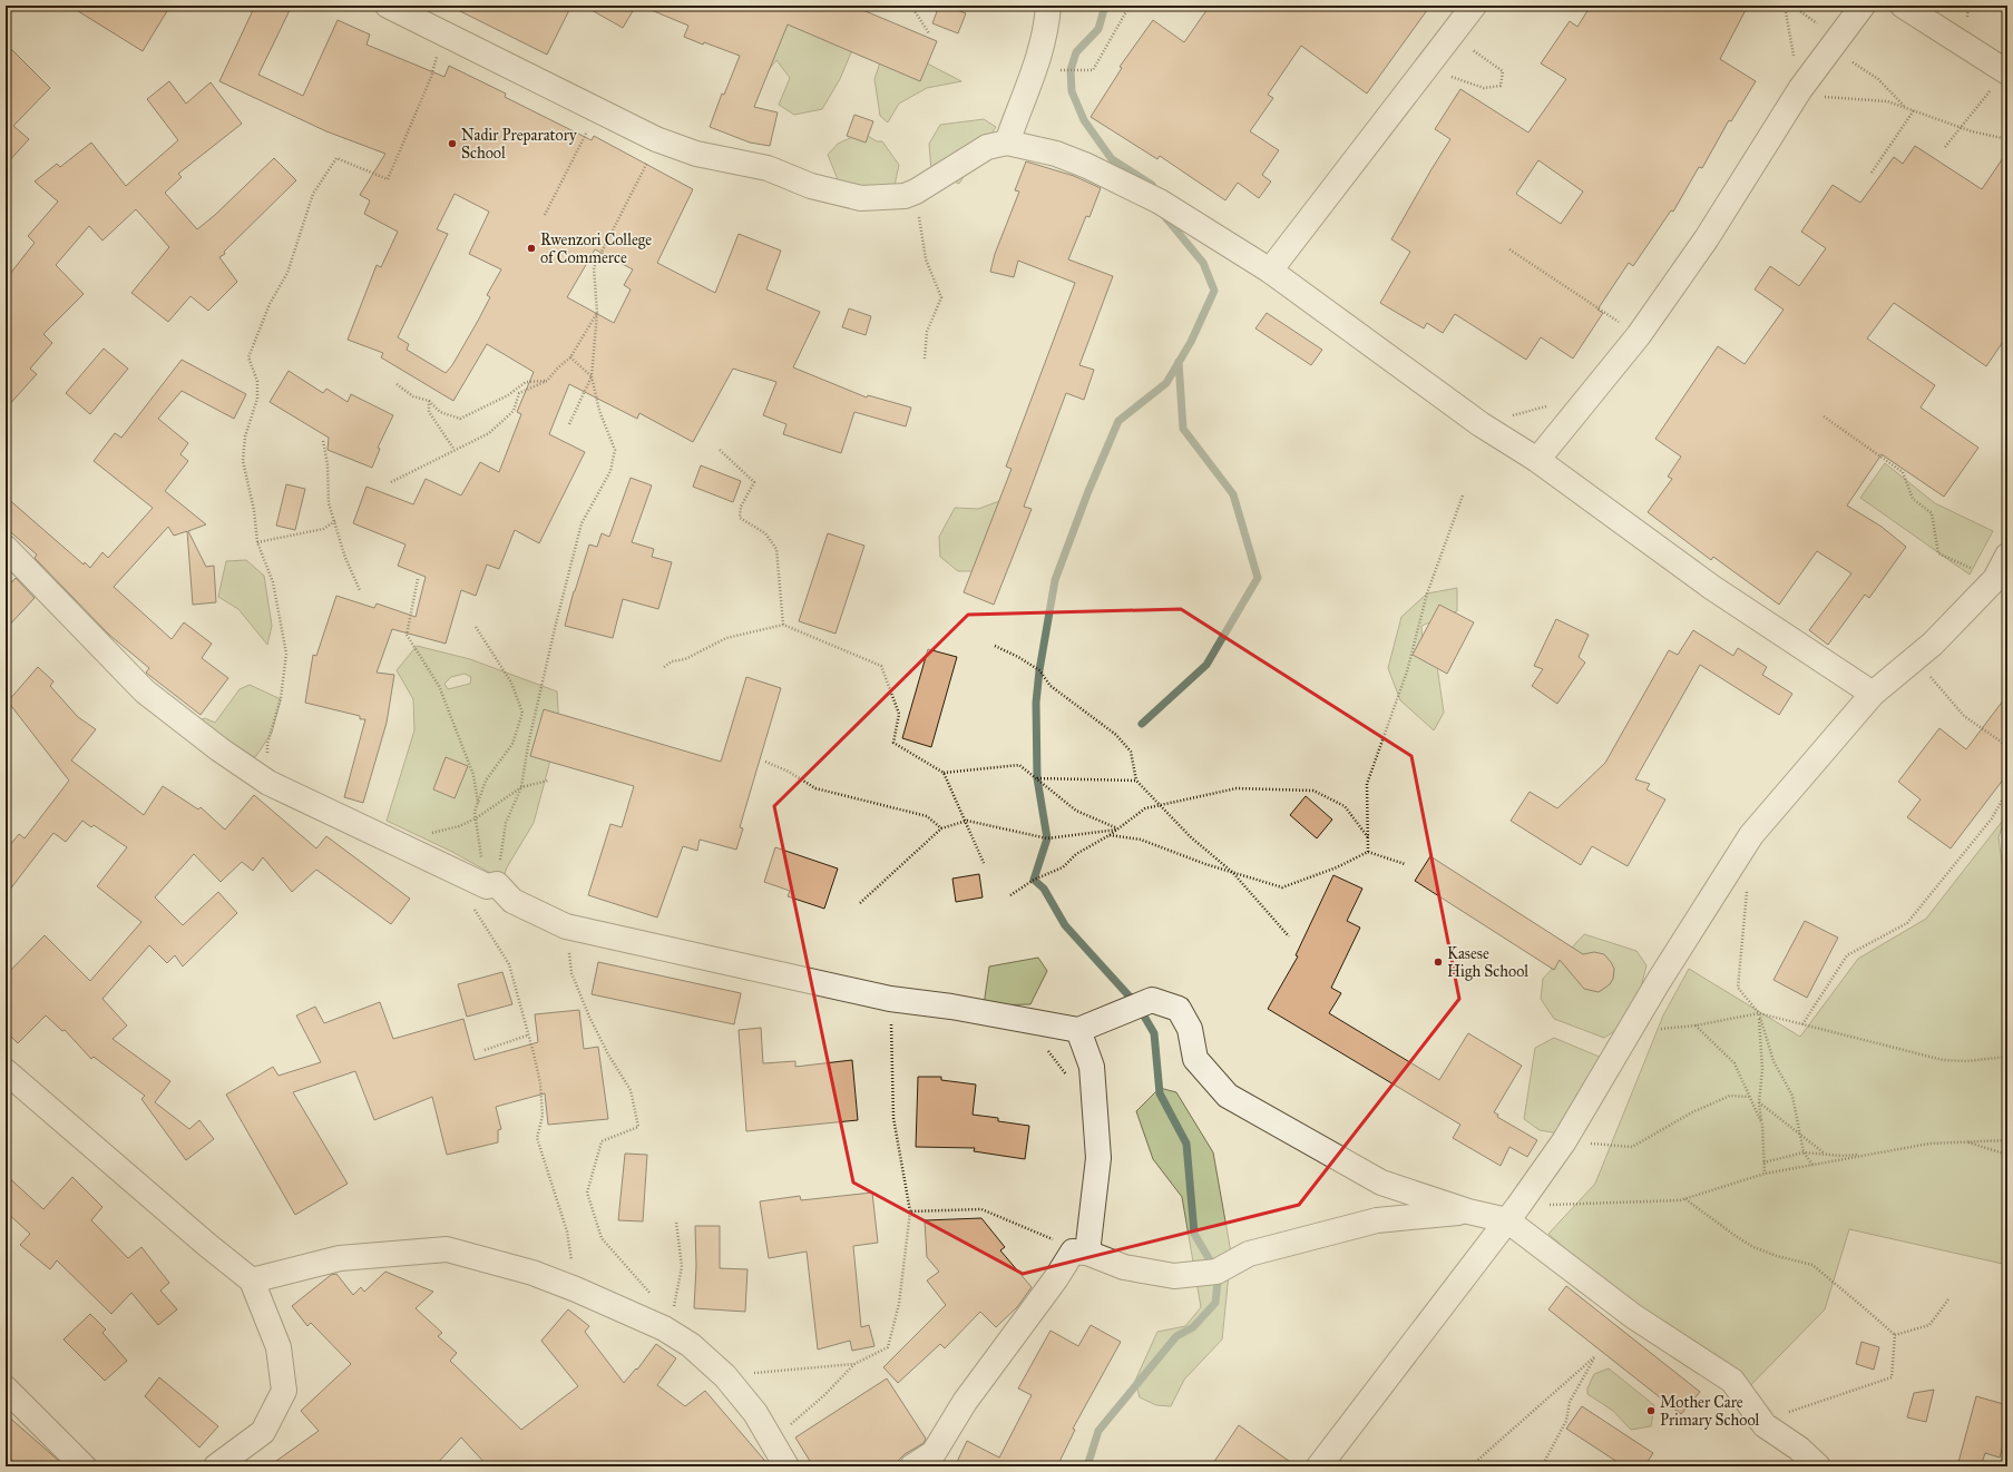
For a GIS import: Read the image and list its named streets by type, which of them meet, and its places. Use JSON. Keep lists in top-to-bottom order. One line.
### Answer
{"places":["Nadir Preparatory School","Rwenzori College of Commerce","Kasese High School","Mother Care Primary School"]}
